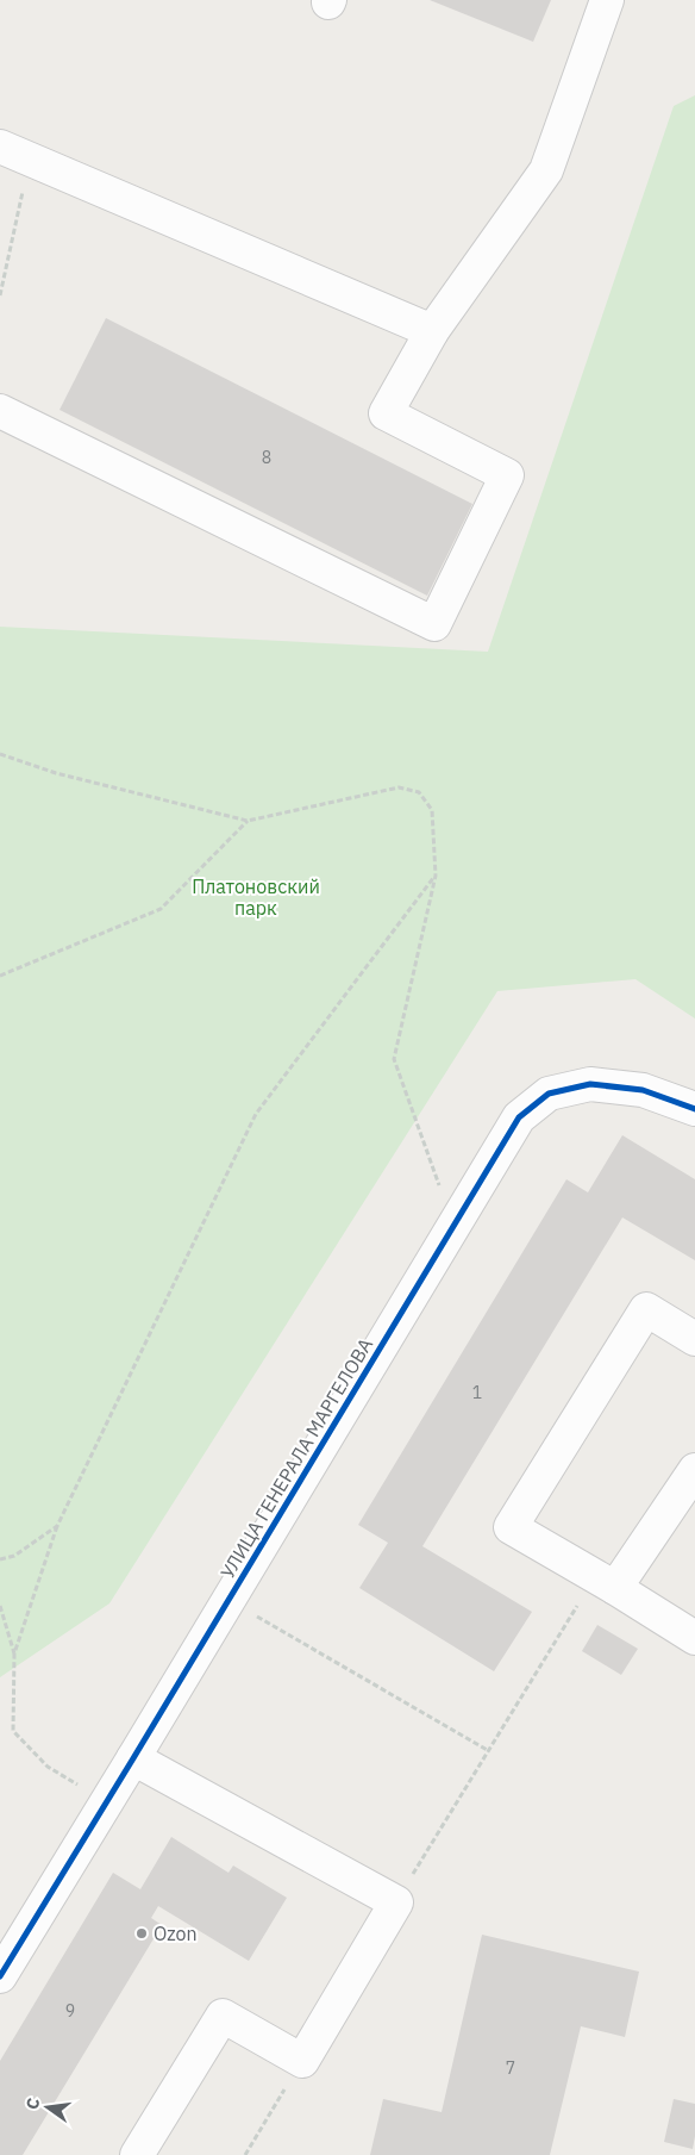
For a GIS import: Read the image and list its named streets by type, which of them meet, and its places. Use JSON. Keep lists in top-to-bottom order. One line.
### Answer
{"streets":{"street":["УЛИЦА ГЕНЕРАЛА МАРГЕЛОВА"]},"parks":["Платоновский парк"],"places":["Ozon"],"house_numbers":["8","1","9","7"],"north":"left"}
